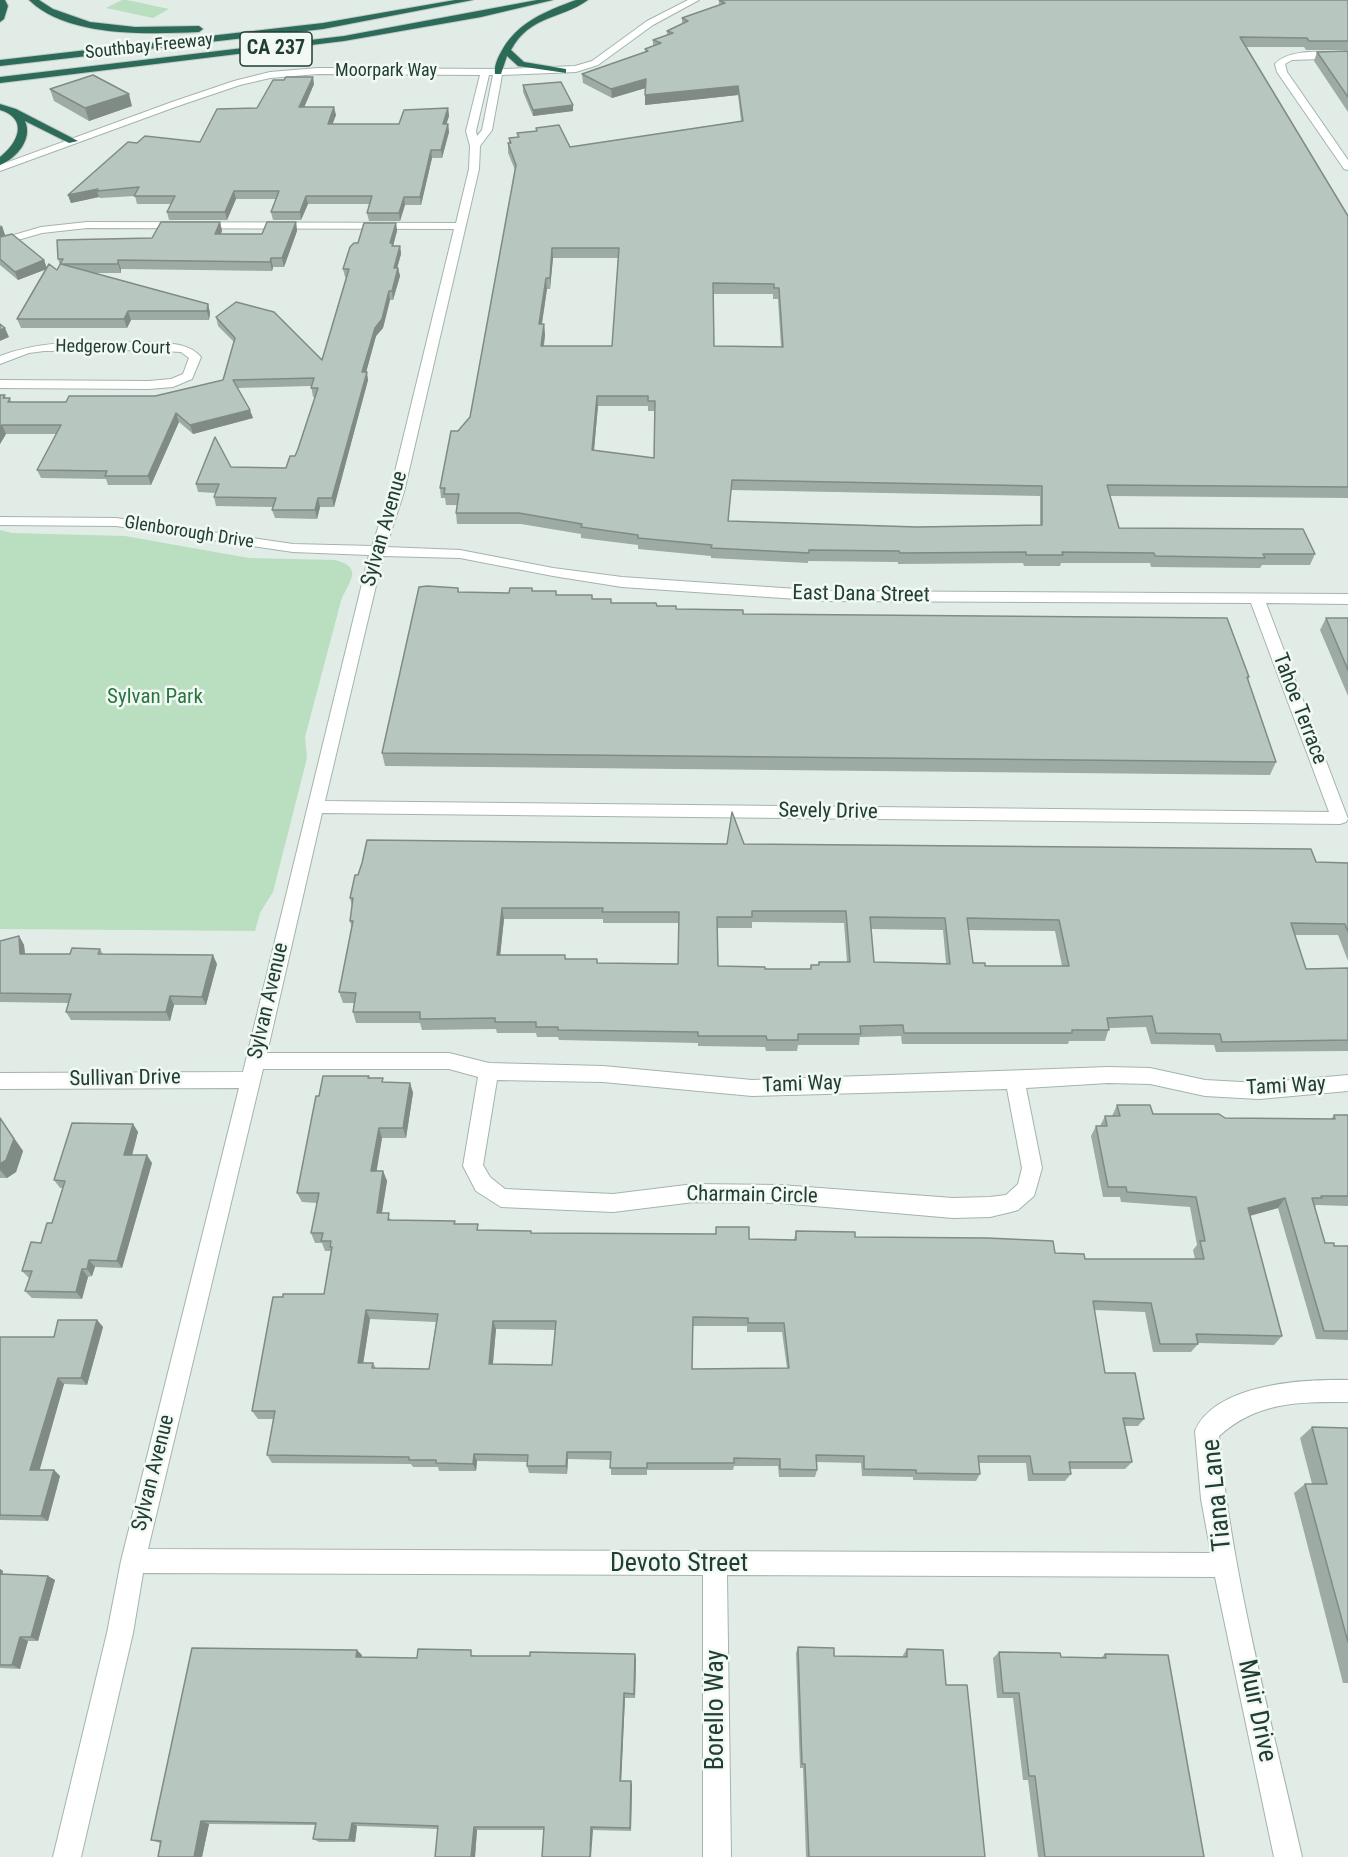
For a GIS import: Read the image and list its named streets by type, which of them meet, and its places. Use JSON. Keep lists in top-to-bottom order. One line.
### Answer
{"streets":{"highway":["Southbay Freeway","CA 237"],"street":["Moorpark Way","Hedgerow Court","Sylvan Avenue","Glenborough Drive","East Dana Street","Tahoe Terrace","Sevely Drive","Sullivan Drive","Tami Way","Charmain Circle","Tiana Lane","Devoto Street","Borello Way","Muir Drive"]},"crossings":[["Moorpark Way","Sylvan Avenue"],["Sylvan Avenue","Glenborough Drive"],["Sylvan Avenue","East Dana Street"],["Sylvan Avenue","Sevely Drive"],["Sylvan Avenue","Sullivan Drive"],["Sylvan Avenue","Tami Way"],["Sylvan Avenue","Devoto Street"],["Glenborough Drive","East Dana Street"],["East Dana Street","Tahoe Terrace"],["Tahoe Terrace","Sevely Drive"],["Sullivan Drive","Tami Way"],["Tami Way","Charmain Circle"],["Tiana Lane","Devoto Street"],["Tiana Lane","Muir Drive"],["Devoto Street","Borello Way"],["Devoto Street","Muir Drive"]],"parks":["Sylvan Park"]}
